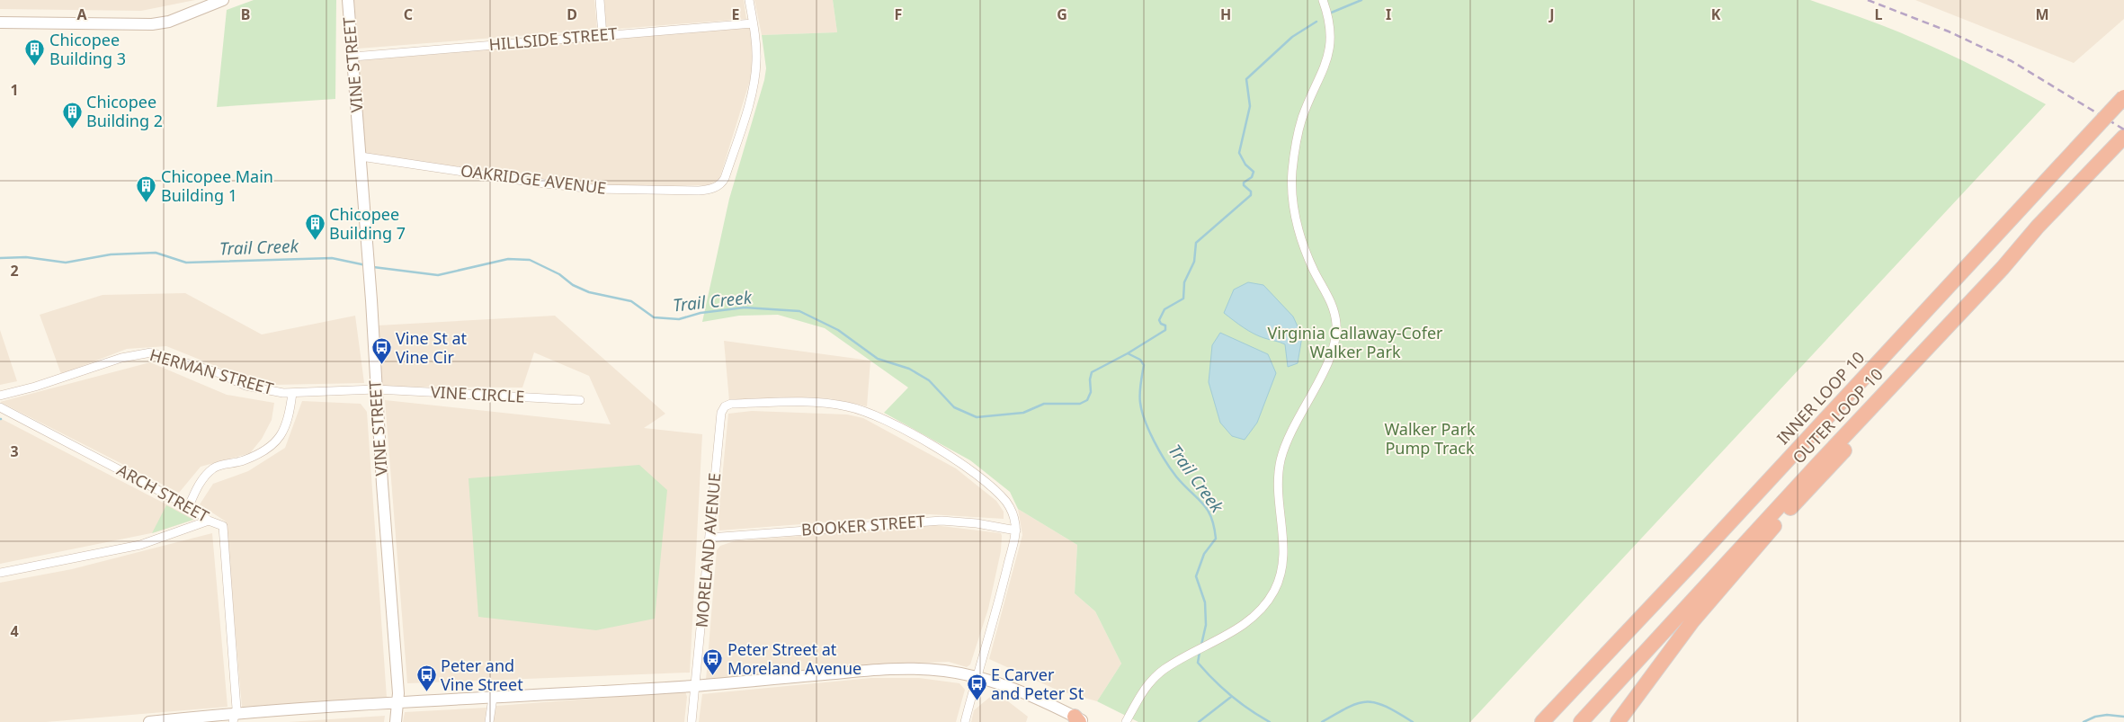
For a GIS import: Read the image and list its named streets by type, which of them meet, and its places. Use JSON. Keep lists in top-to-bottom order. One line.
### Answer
{"streets":{"highway":["INNER LOOP 10","OUTER LOOP 10"],"street":["HILLSIDE STREET","VINE STREET","OAKRIDGE AVENUE","HERMAN STREET","VINE CIRCLE","ARCH STREET","BOOKER STREET","MORELAND AVENUE"]},"crossings":[["HILLSIDE STREET","VINE STREET"],["HILLSIDE STREET","OAKRIDGE AVENUE"],["VINE STREET","OAKRIDGE AVENUE"],["VINE STREET","HERMAN STREET"],["VINE STREET","VINE CIRCLE"],["HERMAN STREET","VINE CIRCLE"],["BOOKER STREET","MORELAND AVENUE"]],"water":["Trail Creek"],"parks":["Virginia Callaway-Cofer Walker Park","Walker Park Pump Track"],"places":{"building":["Chicopee Building 3","Chicopee Building 2","Chicopee Main Building 1","Chicopee Building 7"],"bus stop":["Vine St at Vine Cir","Peter Street at Moreland Avenue","Peter and Vine Street","E Carver and Peter St"]},"grid":{"columns":["A","B","C","D","E","F","G","H","I","J","K","L","M"],"rows":["1","2","3","4"]}}
